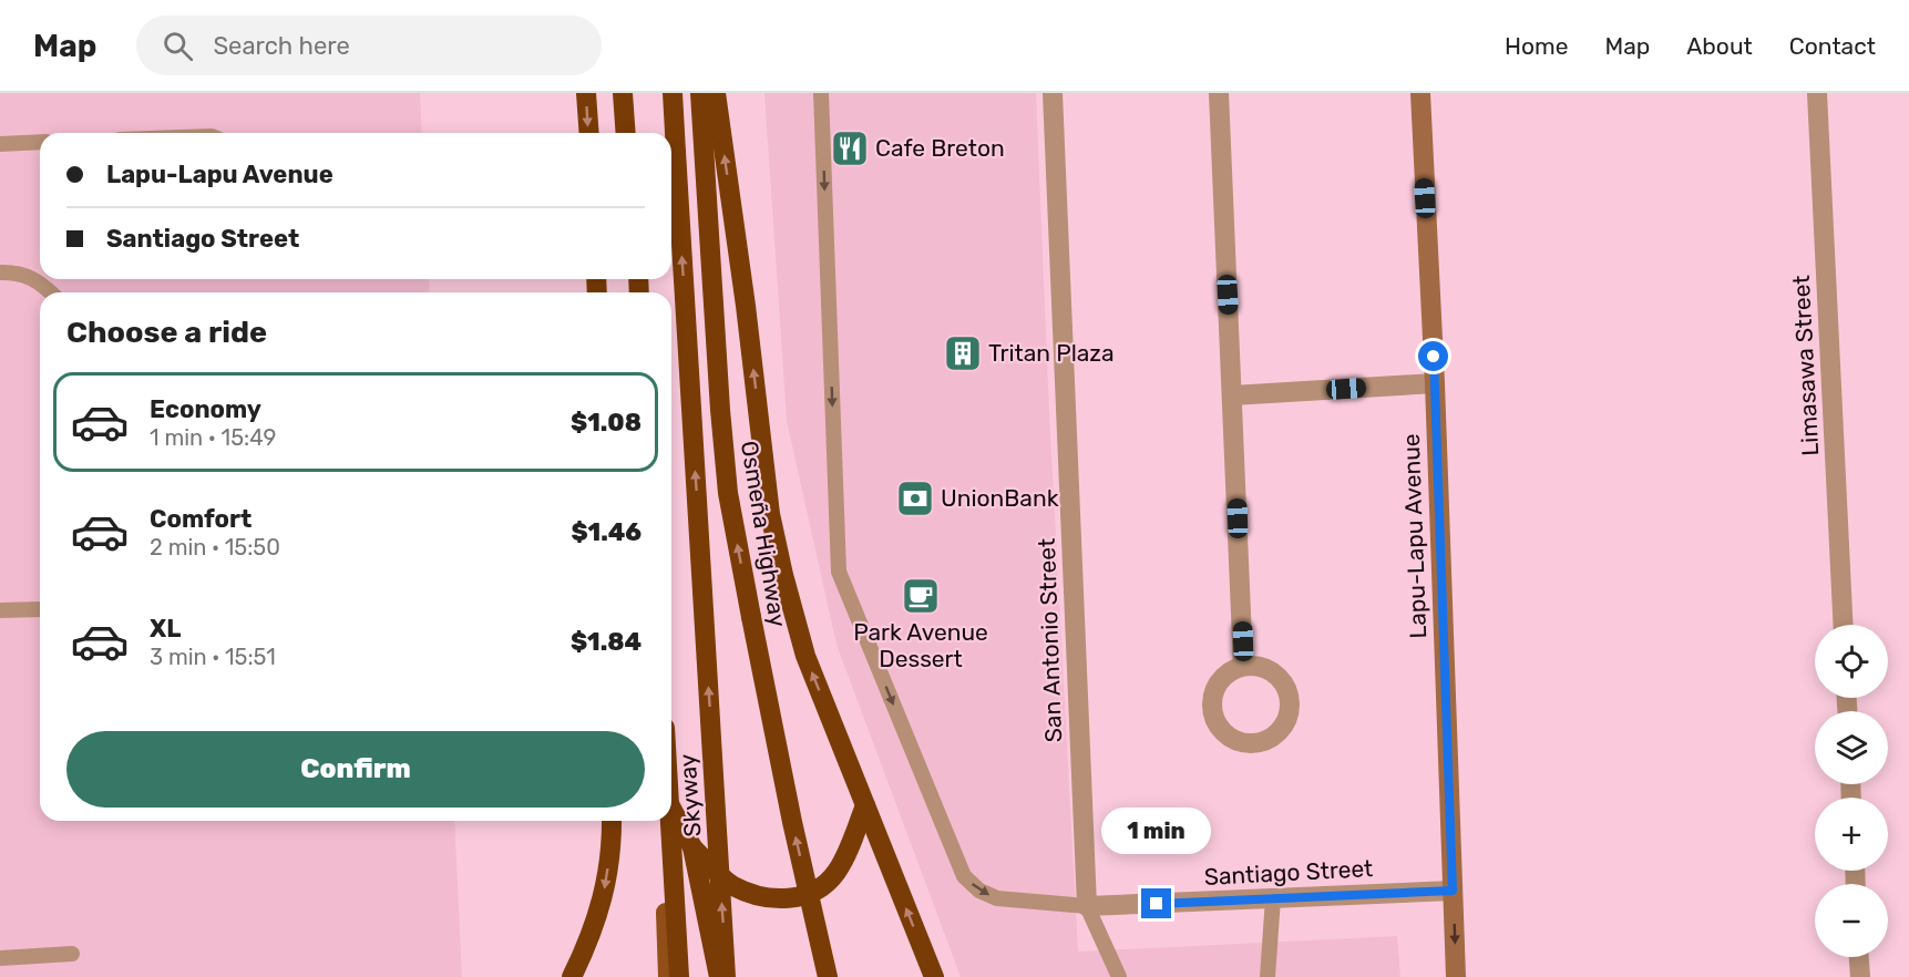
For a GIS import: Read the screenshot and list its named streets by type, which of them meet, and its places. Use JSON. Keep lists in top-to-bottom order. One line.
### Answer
{"streets":{"highway":["Osmeña Highway","Skyway"],"street":["Limasawa Street","Lapu-Lapu Avenue","San Antonio Street","Santiago Street"]},"crossings":[["Lapu-Lapu Avenue","Santiago Street"],["San Antonio Street","Santiago Street"]],"places":{"restaurant":["Cafe Breton"],"building":["Tritan Plaza"],"bank":["UnionBank"],"cafe":["Park Avenue Dessert"]},"page":{"header":"Map","search":"Search here","nav":["Home","Map","About","Contact"],"banner":["Lapu-Lapu Avenue","Santiago Street"],"heading":"Choose a ride","list":[{"name":"Economy","note":"1 min · 15:49","value":"$1.08"},{"name":"Comfort","note":"2 min · 15:50","value":"$1.46"},{"name":"XL","note":"3 min · 15:51","value":"$1.84"}],"map_buttons":["+","−"],"buttons":"Confirm","bubble":"1 min"}}
